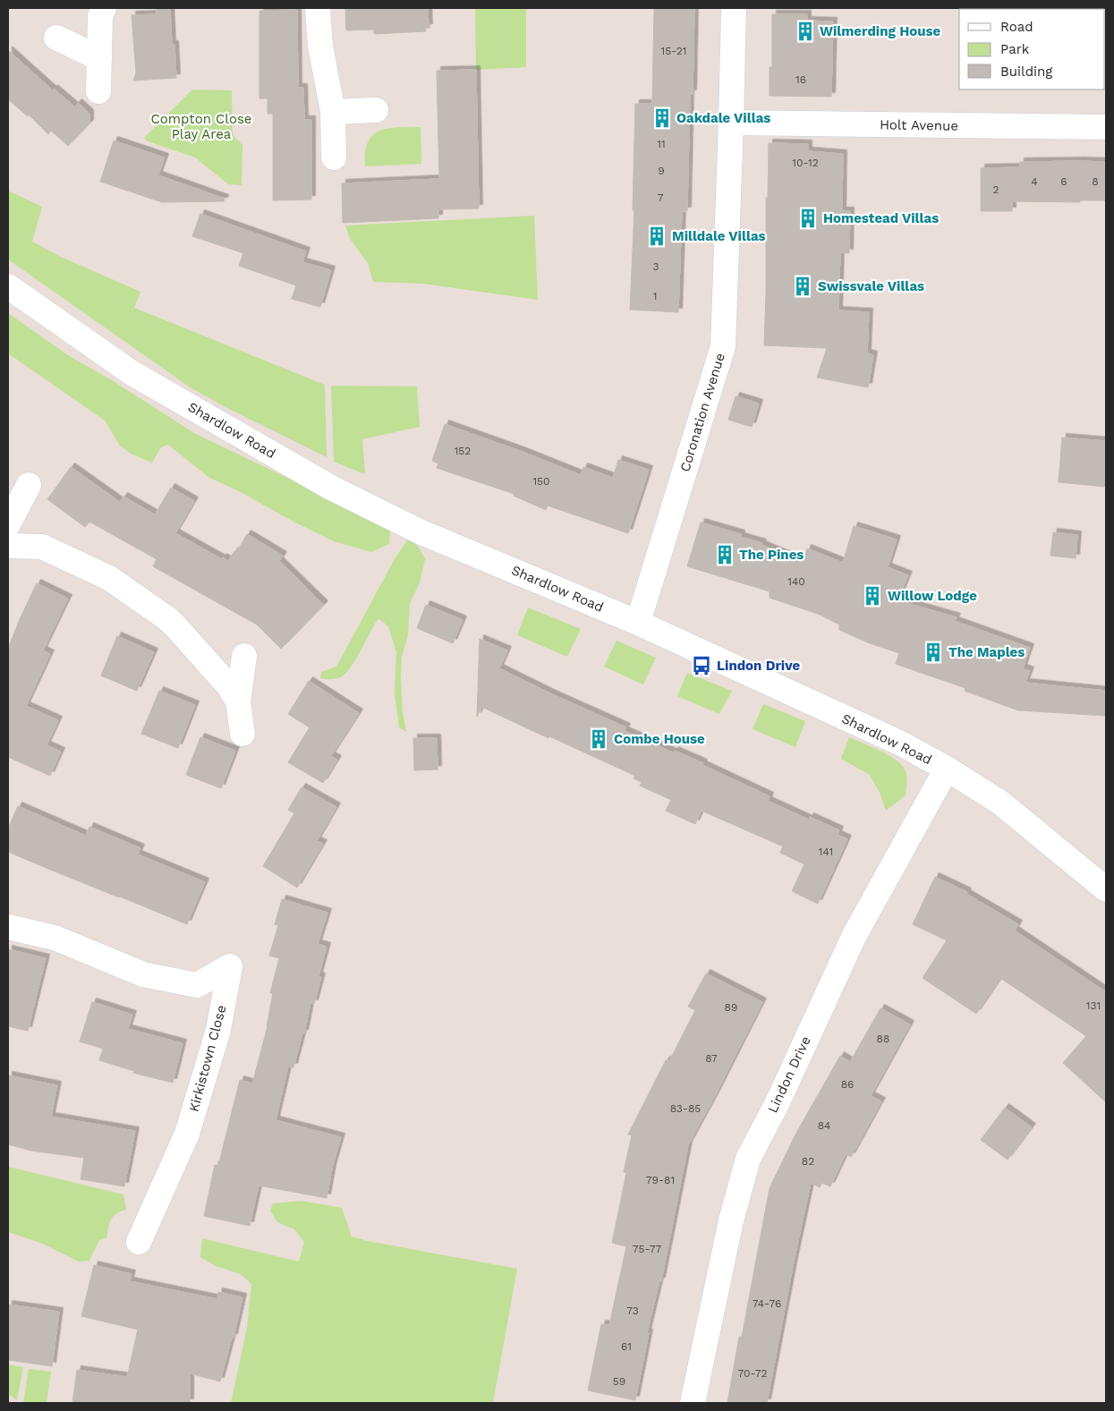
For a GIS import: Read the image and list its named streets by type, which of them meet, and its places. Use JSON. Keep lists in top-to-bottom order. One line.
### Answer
{"streets":{"street":["Holt Avenue","Coronation Avenue","Shardlow Road","Kirkistown Close","Lindon Drive"]},"crossings":[["Holt Avenue","Coronation Avenue"],["Coronation Avenue","Shardlow Road"],["Shardlow Road","Lindon Drive"]],"parks":["Compton Close Play Area"],"places":{"building":["Wilmerding House","Oakdale Villas","Homestead Villas","Milldale Villas","Swissvale Villas","The Pines","Willow Lodge","The Maples","Combe House"],"bus stop":["Lindon Drive"]},"house_numbers":["15-21","16","11","10-12","9","4","6","8","2","7","3","1","152","150","140","141","131","89","88","87","86","83-85","84","82","79-81","75-77","74-76","73","61","70-72","59"],"legend":["Road","Park","Building"]}
